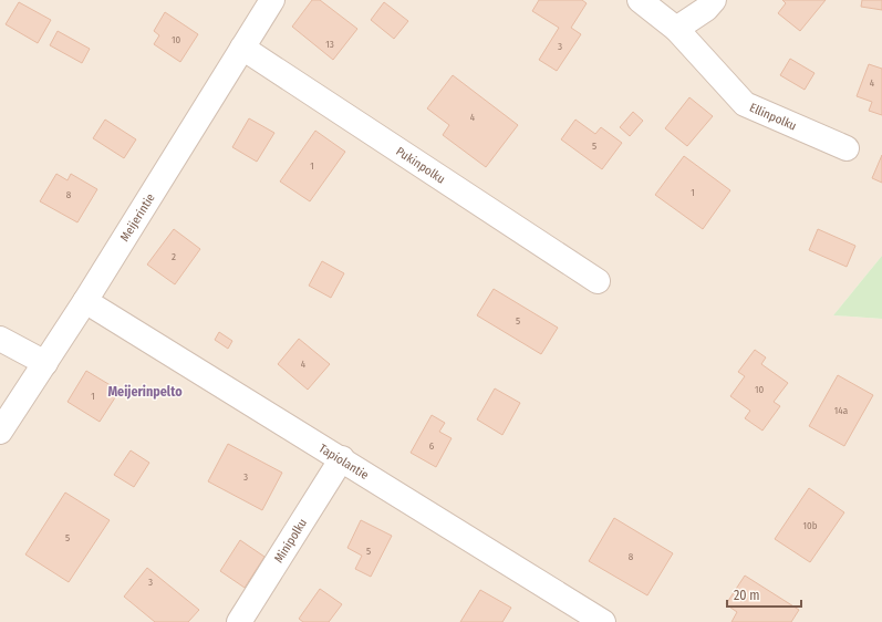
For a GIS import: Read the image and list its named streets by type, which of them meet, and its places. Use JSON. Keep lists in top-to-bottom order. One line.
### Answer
{"streets":{"street":["Ellinpolku","Pukinpolku","Meijerintie","Tapiolantie","Minipolku"]},"crossings":[["Pukinpolku","Meijerintie"],["Meijerintie","Tapiolantie"],["Tapiolantie","Minipolku"]],"districts":["Meijerinpelto"],"house_numbers":["10","13","3","4","4","5","1","1","8","2","5","4","10","1","14a","6","3","10b","5","5","8","3"],"scale_bar":"20 m"}
